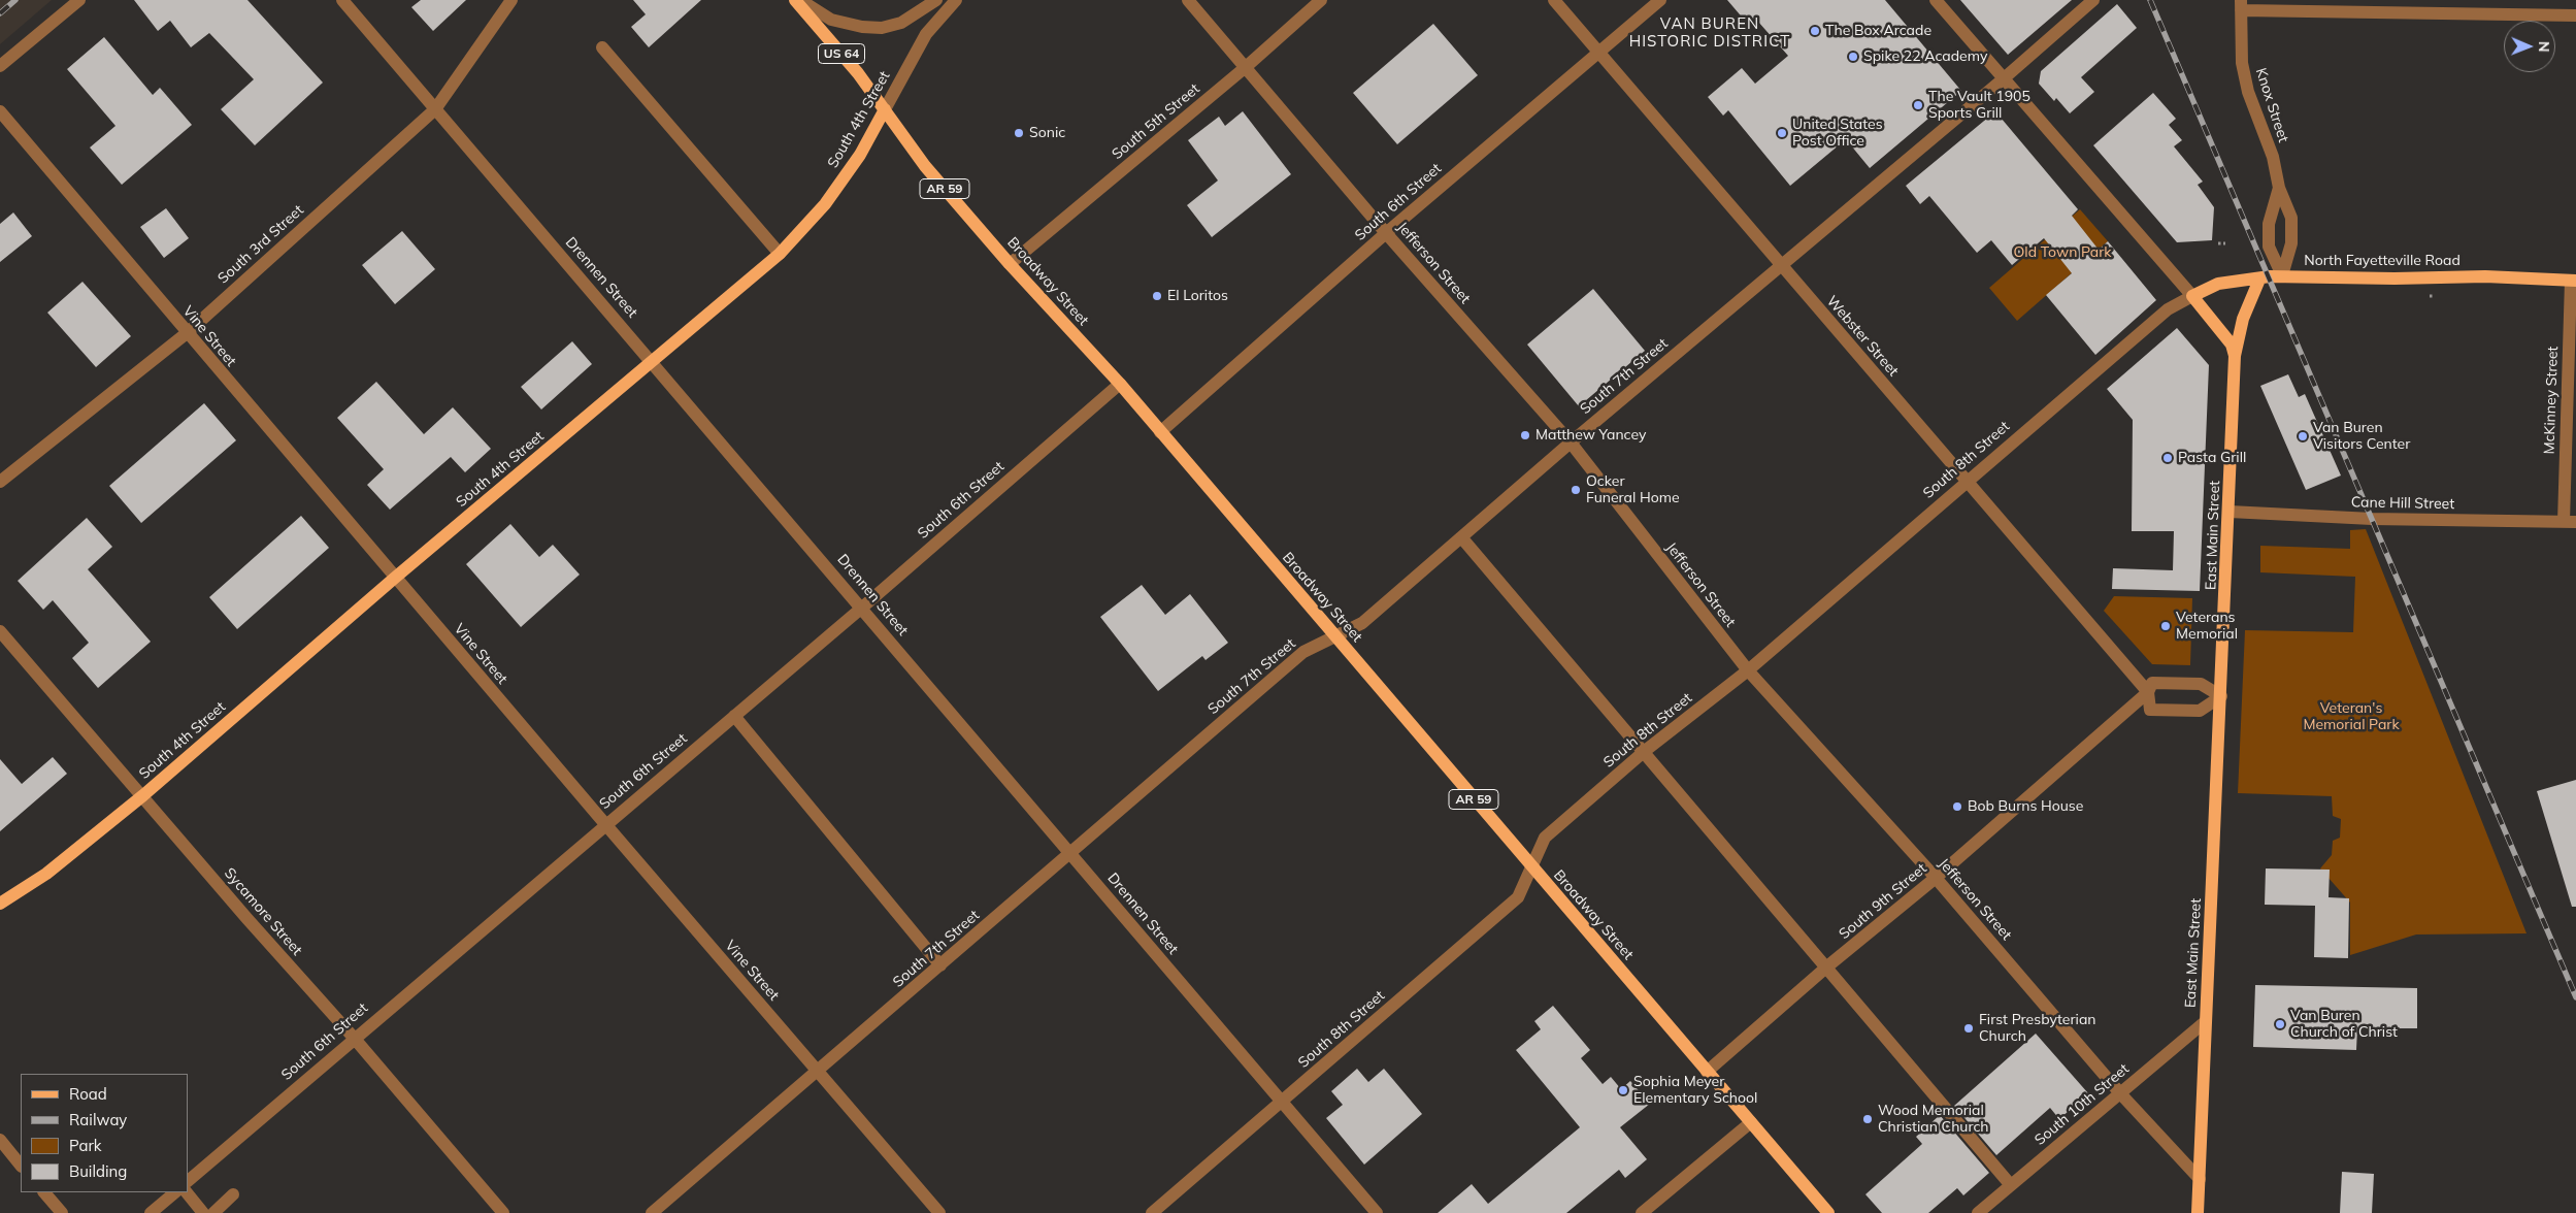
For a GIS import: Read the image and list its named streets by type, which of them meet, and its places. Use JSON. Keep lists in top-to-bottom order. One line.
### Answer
{"streets":{"main road":["US 64","South 4th Street","AR 59","North Fayetteville Road","Broadway Street","East Main Street"],"street":["Knox Street","South 5th Street","South 6th Street","South 3rd Street","Jefferson Street","Drennen Street","Vine Street","Webster Street","South 7th Street","McKinney Street","South 8th Street","Cane Hill Street","South 9th Street","Sycamore Street","South 10th Street"]},"crossings":[["Knox Street","North Fayetteville Road"],["South 4th Street","Drennen Street"],["South 4th Street","Broadway Street"],["South 4th Street","Vine Street"],["South 4th Street","Sycamore Street"],["South 5th Street","Jefferson Street"],["South 5th Street","Broadway Street"],["South 6th Street","Jefferson Street"],["South 6th Street","Drennen Street"],["South 6th Street","Broadway Street"],["South 6th Street","Vine Street"],["South 6th Street","Webster Street"],["South 6th Street","Sycamore Street"],["South 3rd Street","Drennen Street"],["South 3rd Street","Vine Street"],["North Fayetteville Road","McKinney Street"],["North Fayetteville Road","South 8th Street"],["North Fayetteville Road","East Main Street"],["Jefferson Street","South 7th Street"],["Jefferson Street","South 8th Street"],["Jefferson Street","East Main Street"],["Jefferson Street","South 9th Street"],["Jefferson Street","South 10th Street"],["Drennen Street","South 7th Street"],["Drennen Street","South 8th Street"],["Broadway Street","South 7th Street"],["Broadway Street","South 8th Street"],["Broadway Street","South 9th Street"],["Vine Street","South 7th Street"],["Webster Street","South 7th Street"],["Webster Street","South 8th Street"],["Webster Street","East Main Street"],["Webster Street","South 9th Street"],["McKinney Street","Cane Hill Street"],["Cane Hill Street","East Main Street"],["East Main Street","South 10th Street"]],"districts":["VAN BUREN HISTORIC DISTRICT"],"parks":["Old Town Park","Veteran's Memorial Park"],"places":["The Box Arcade","Spike 22 Academy","The Vault 1905 Sports Grill","Sonic","United States Post Office","El Loritos","Matthew Yancey","Van Buren Visitors Center","Pasta Grill","Ocker Funeral Home","Veterans Memorial","Bob Burns House","Van Buren Church of Christ","First Presbyterian Church","Sophia Meyer Elementary School","Wood Memorial Christian Church"],"legend":["Road","Railway","Park","Building"],"north":"right"}
